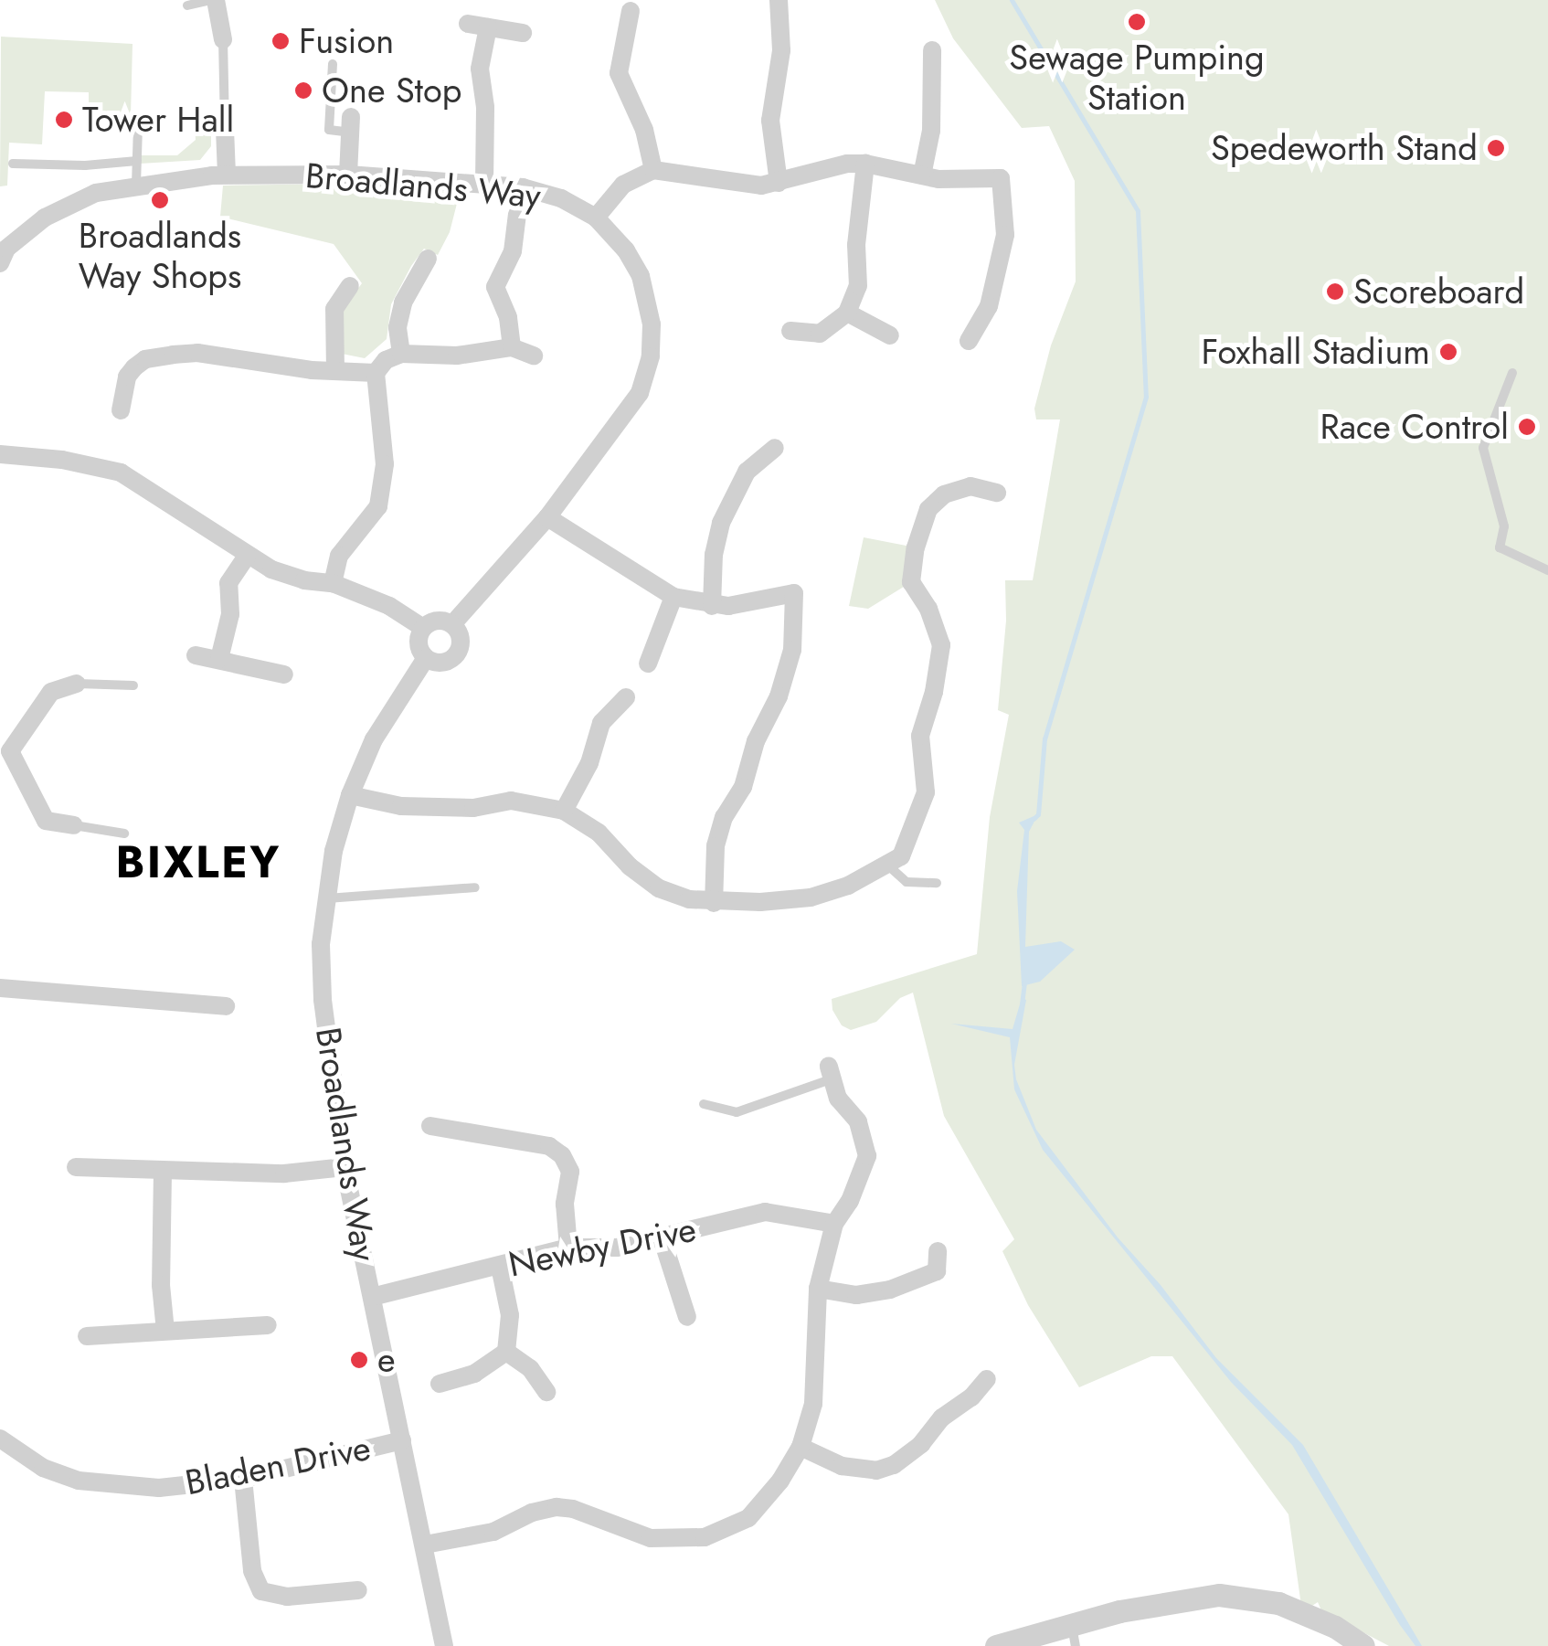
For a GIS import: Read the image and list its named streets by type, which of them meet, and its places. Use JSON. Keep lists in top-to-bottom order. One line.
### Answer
{"streets":{"street":["Broadlands Way","Newby Drive","Bladen Drive"]},"crossings":[["Broadlands Way","Newby Drive"],["Broadlands Way","Bladen Drive"]],"districts":["BIXLEY"],"places":["Sewage Pumping Station","Fusion","One Stop","Tower Hall","Spedeworth Stand","Broadlands Way Shops","Scoreboard","Foxhall Stadium","Race Control","e"]}
